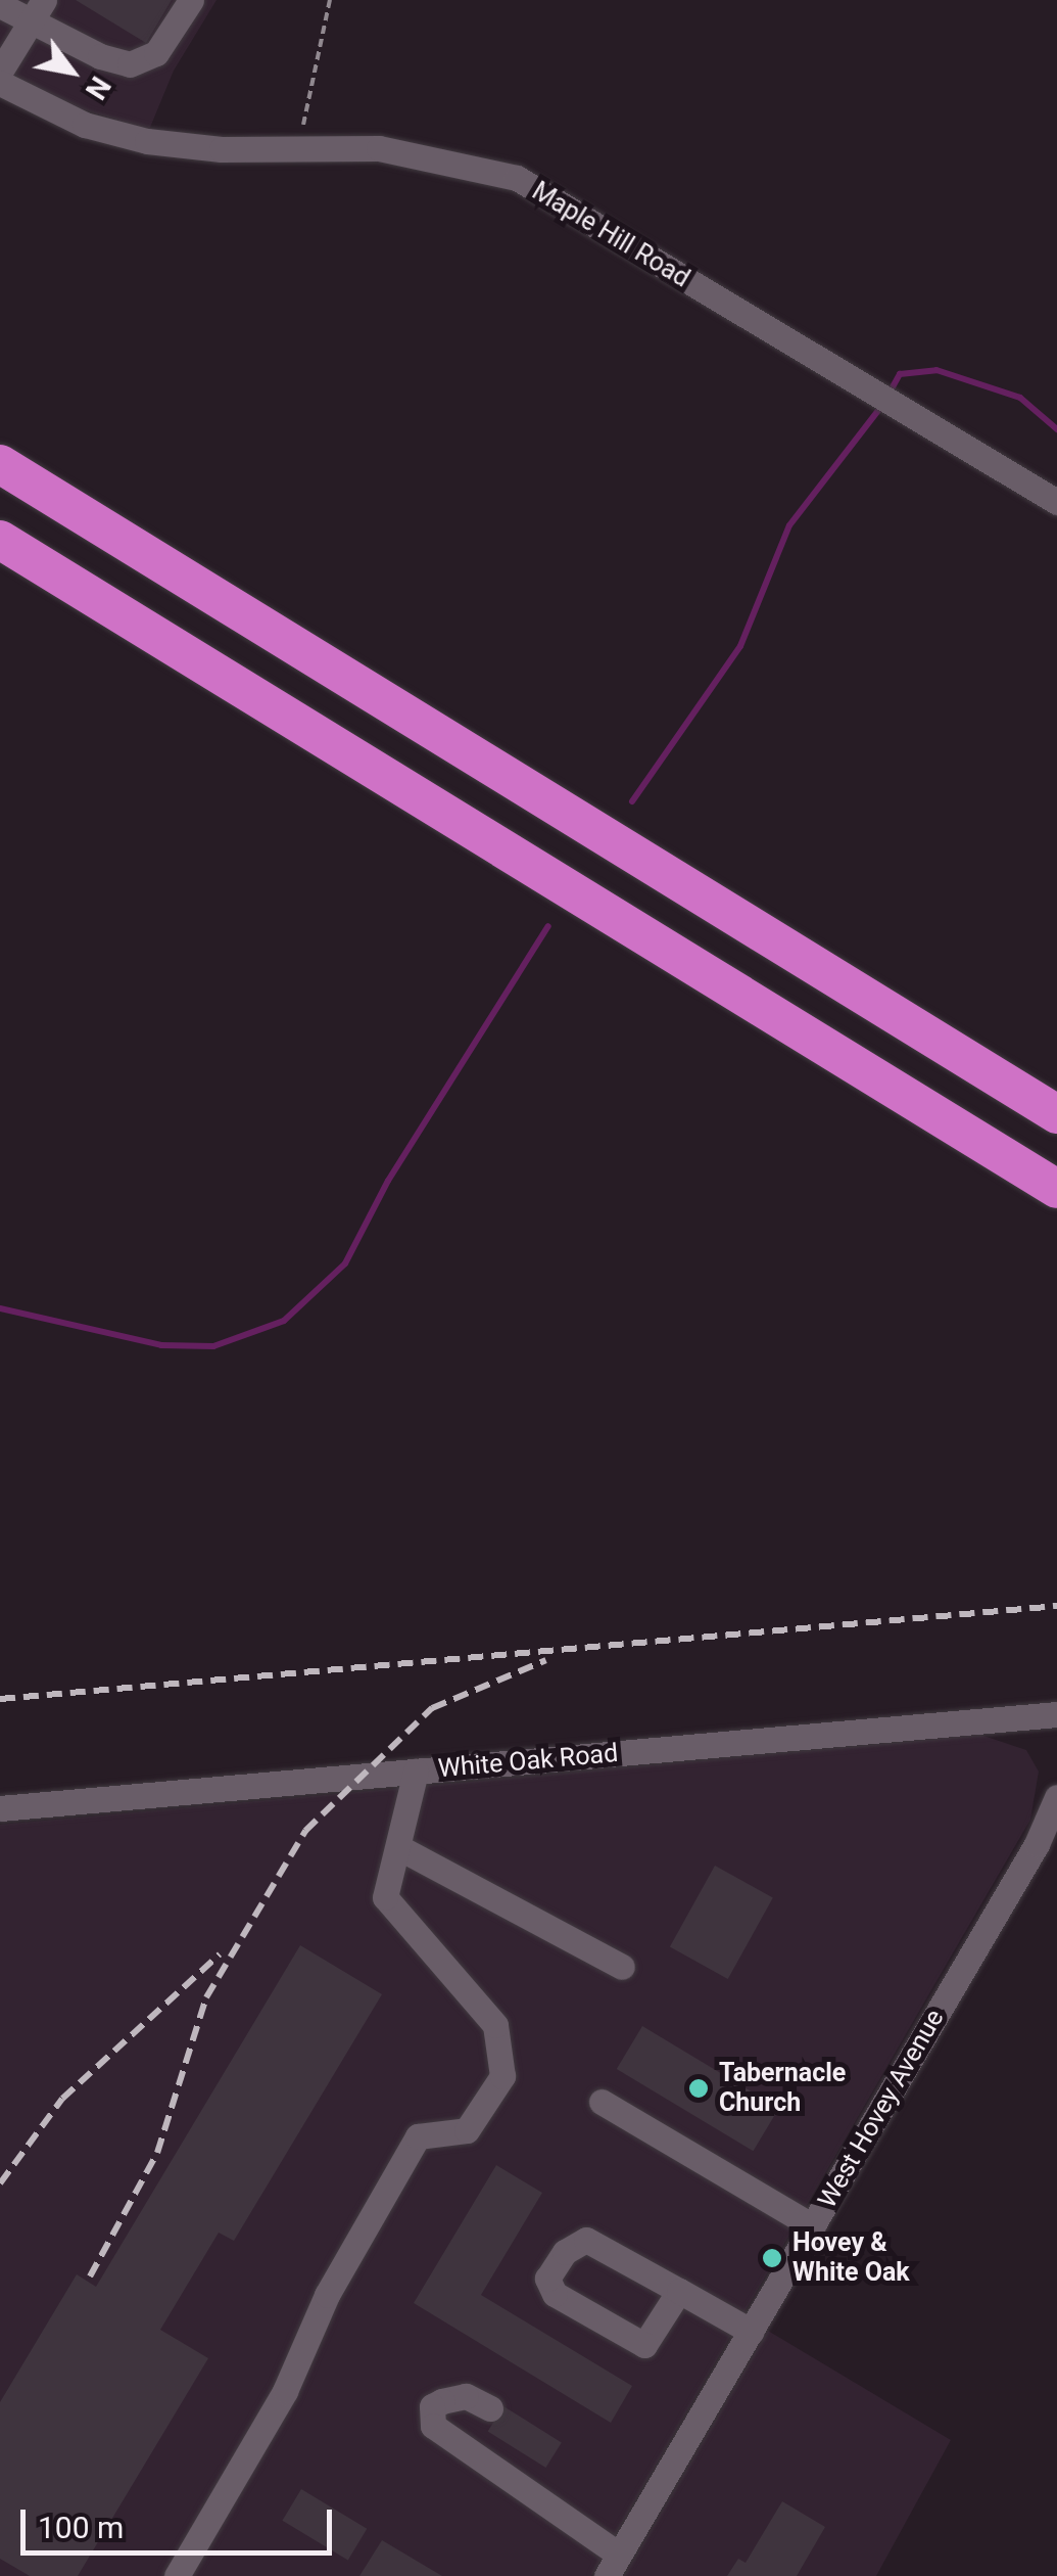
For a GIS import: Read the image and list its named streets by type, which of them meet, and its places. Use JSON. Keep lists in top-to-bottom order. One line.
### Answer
{"streets":{"street":["Maple Hill Road","White Oak Road","West Hovey Avenue"]},"places":["Tabernacle Church","Hovey & White Oak"],"scale_bar":"100 m","north":"bottom right"}
